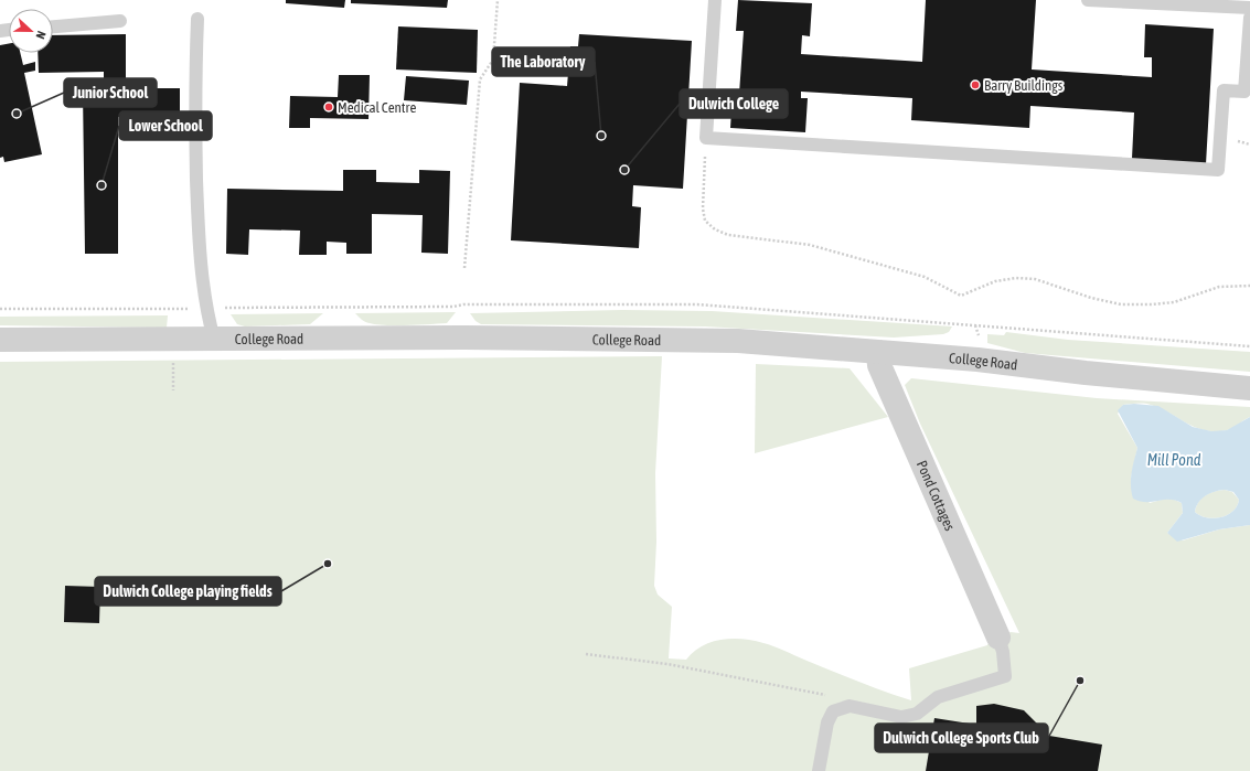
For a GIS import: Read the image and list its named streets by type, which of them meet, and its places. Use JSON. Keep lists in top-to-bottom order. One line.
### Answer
{"streets":{"street":["College Road","Pond Cottages"]},"crossings":[["College Road","Pond Cottages"]],"water":["Mill Pond"],"places":["Barry Buildings","Medical Centre","Junior School","The Laboratory","Dulwich College","Lower School","Dulwich College playing fields","Dulwich College Sports Club"],"north":"right"}
